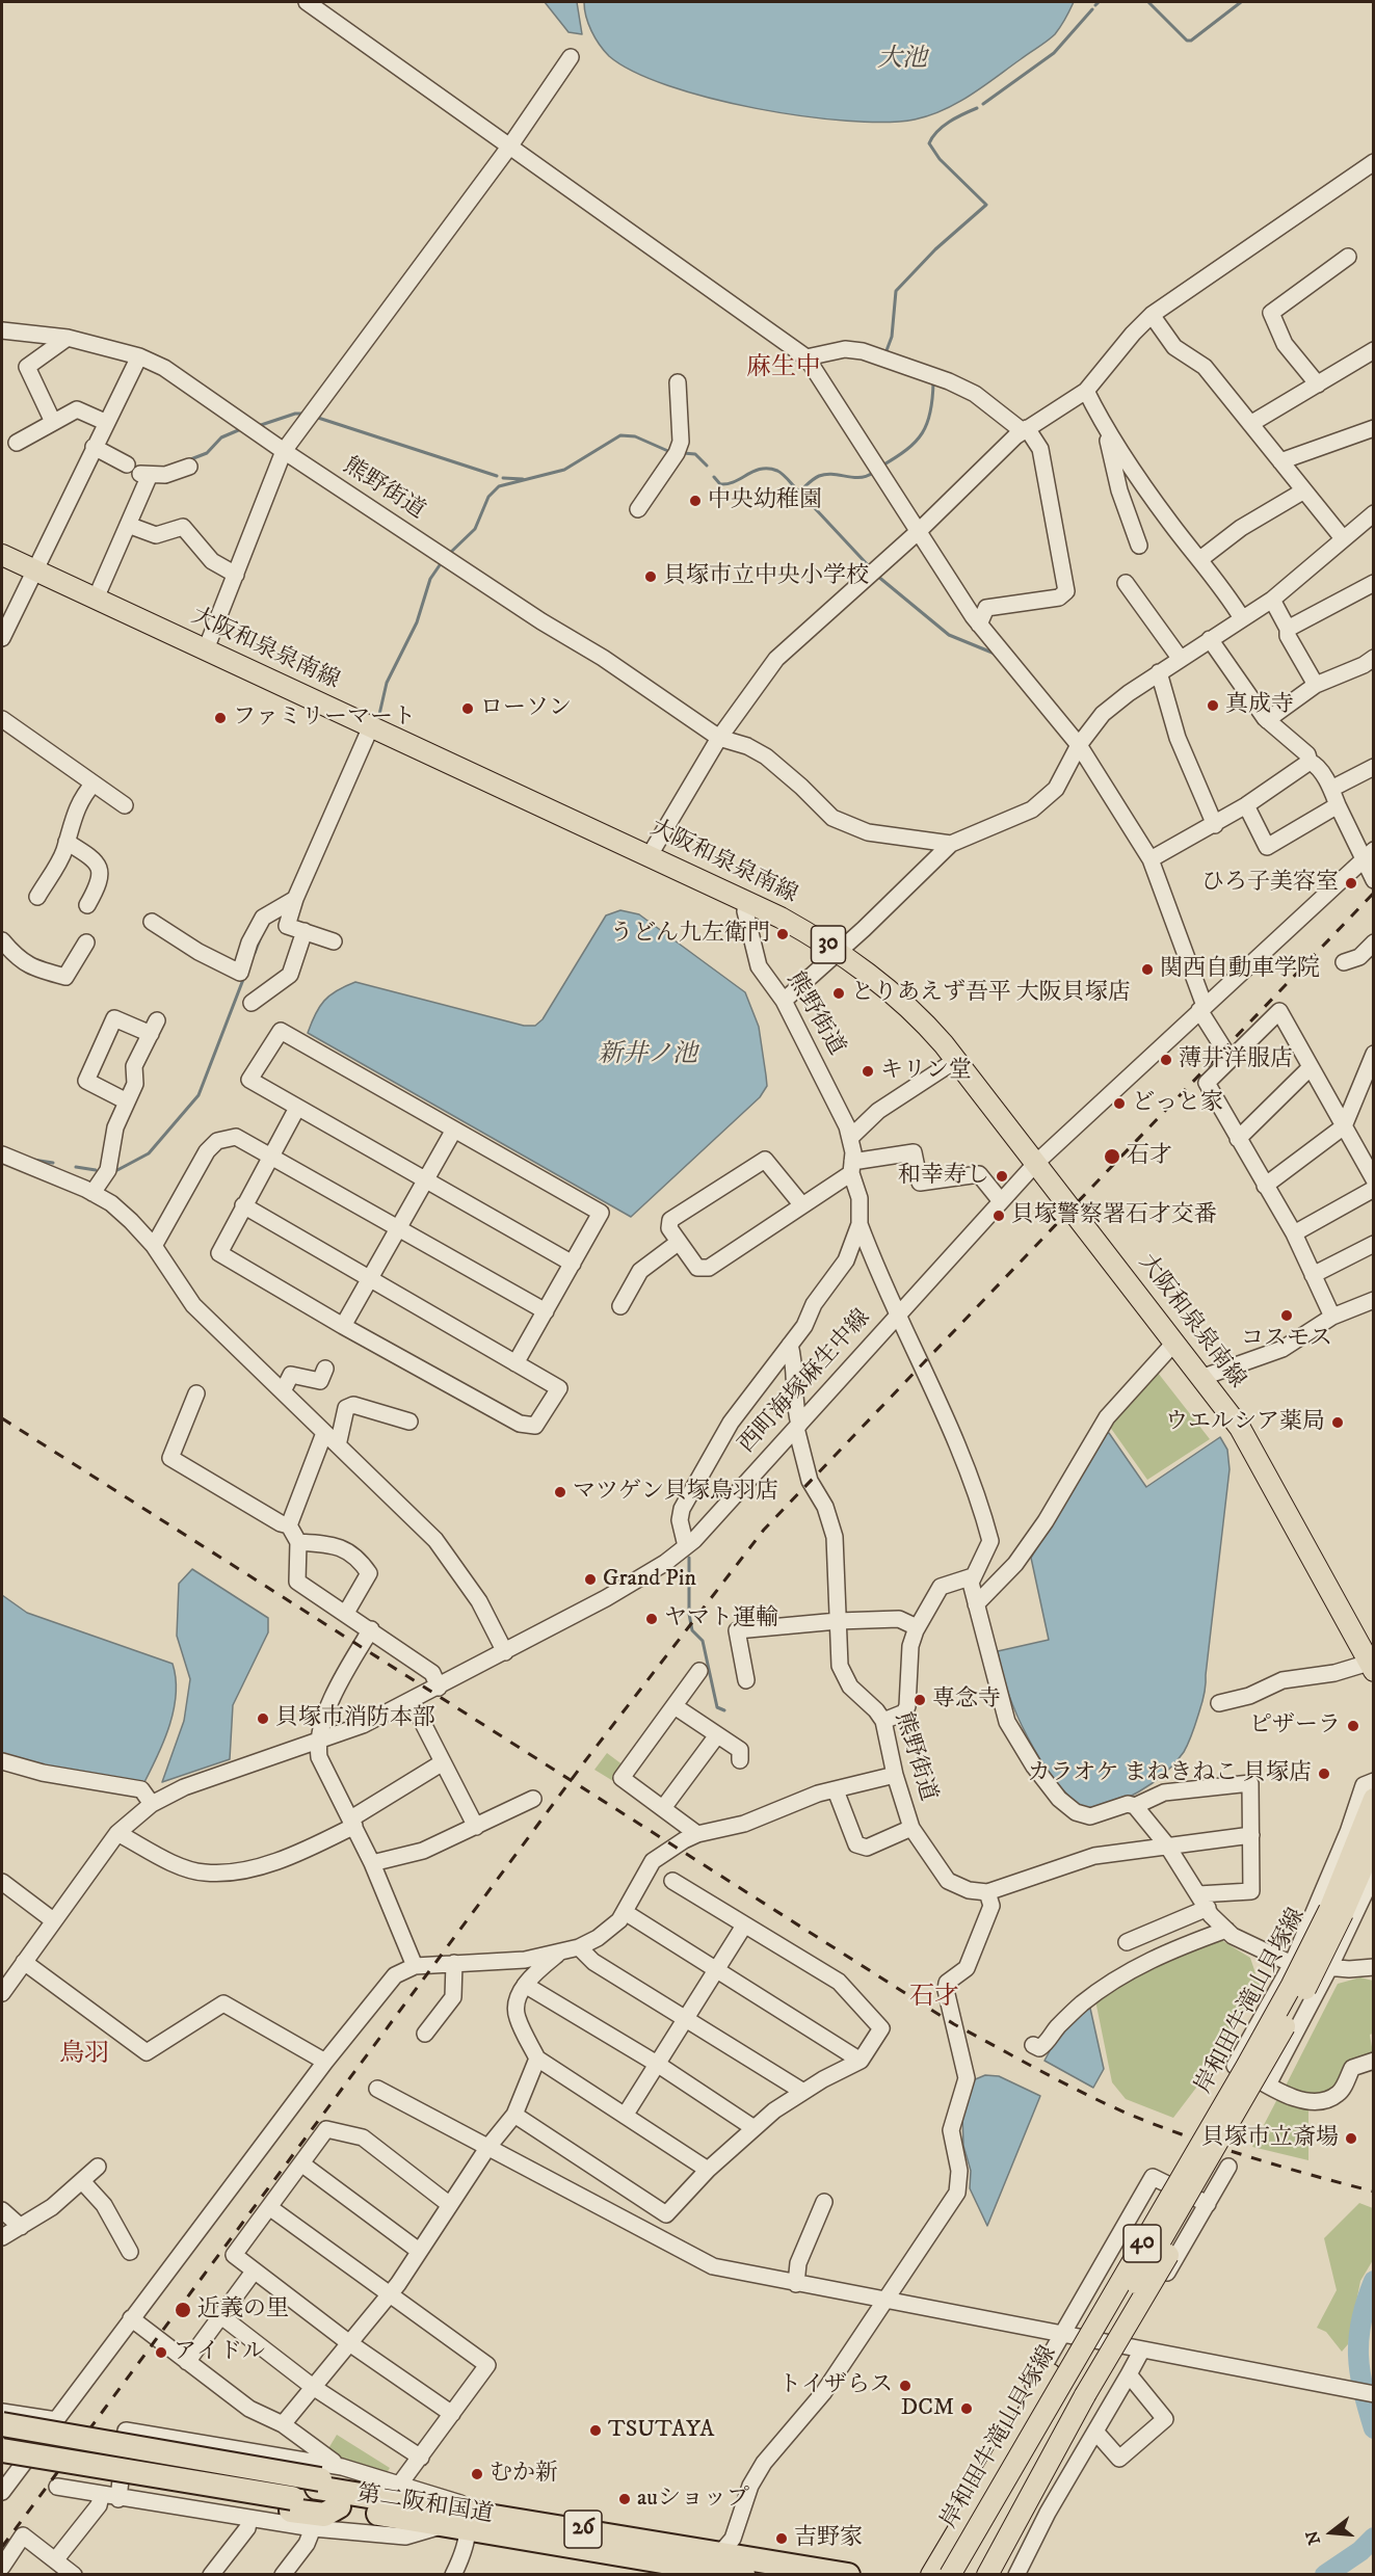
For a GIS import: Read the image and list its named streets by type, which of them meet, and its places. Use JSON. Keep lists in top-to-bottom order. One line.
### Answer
{"streets":{"highway":["第二阪和国道","26"],"main road":["大阪和泉泉南線","30","岸和田牛滝山貝塚線","40"],"street":["熊野街道","西町海塚麻生中線"]},"crossings":[["熊野街道","大阪和泉泉南線"],["熊野街道","西町海塚麻生中線"],["大阪和泉泉南線","西町海塚麻生中線"]],"districts":["麻生中","石才","鳥羽"],"water":["大池","新井ノ池"],"places":["中央幼稚園","貝塚市立中央小学校","真成寺","ローソン","ファミリーマート","ひろ子美容室","うどん九左衛門","関西自動車学院","とりあえず吾平 大阪貝塚店","薄井洋服店","キリン堂","どっと家","石才","和幸寿し","貝塚警察署石才交番","コスモス","ウエルシア薬局","マツゲン貝塚鳥羽店","Grand Pin","ヤマト運輸","専念寺","貝塚市消防本部","ピザーラ","カラオケ まねきねこ 貝塚店","貝塚市立斎場","近義の里","アイドル","トイザらス","DCM","TSUTAYA","むか新","auショップ","吉野家"],"north":"left"}
